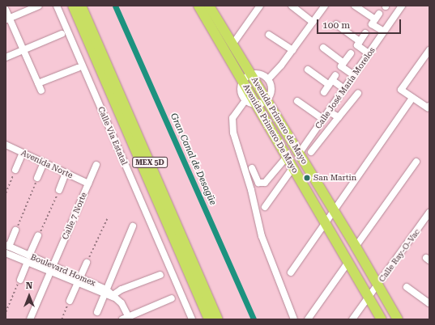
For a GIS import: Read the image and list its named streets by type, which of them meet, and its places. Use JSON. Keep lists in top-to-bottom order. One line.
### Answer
{"streets":{"highway":["Avenida Primero de Mayo","Avenida Primero De Mayo","MEX 5D"],"street":["Calle José María Morelos","Calle Vía Estatal","Avenida Norte","Calle 7 Norte","Calle Ray-O-Vac","Boulevard Homex"]},"crossings":[["Calle José María Morelos","Avenida Primero de Mayo"],["Avenida Primero de Mayo","Avenida Primero De Mayo"],["Avenida Primero de Mayo","Calle Ray-O-Vac"],["Avenida Primero De Mayo","Calle Ray-O-Vac"],["Avenida Norte","Calle 7 Norte"],["Calle 7 Norte","Boulevard Homex"]],"water":["Gran Canal de Desagüe"],"places":["San Martin"],"scale_bar":"100 m","north":"top"}
